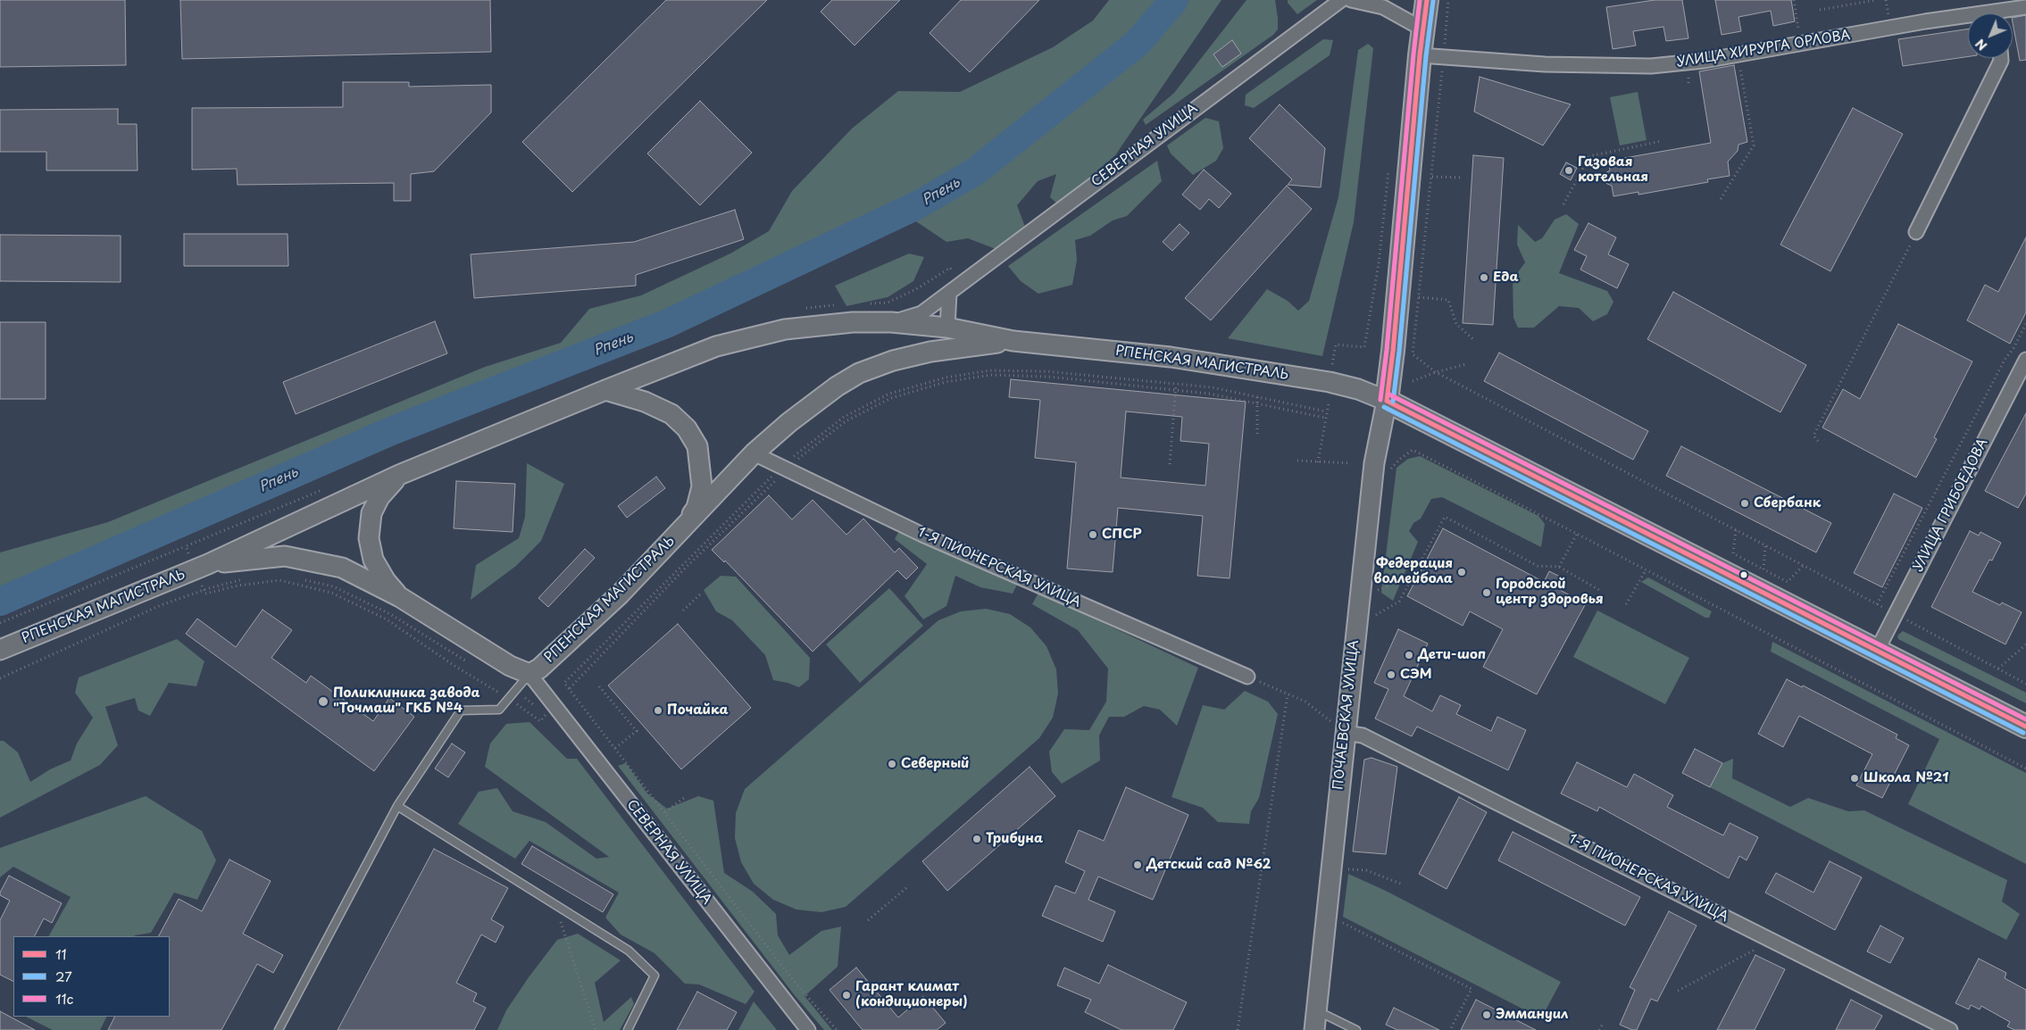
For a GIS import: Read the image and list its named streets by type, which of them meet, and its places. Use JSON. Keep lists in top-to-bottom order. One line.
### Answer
{"streets":{"main road":["РПЕНСКАЯ МАГИСТРАЛЬ","ПОЧАЕВСКАЯ УЛИЦА"],"street":["УЛИЦА ХИРУРГА ОРЛОВА","СЕВЕРНАЯ УЛИЦА","УЛИЦА ГРИБОЕДОВА","1-Я ПИОНЕРСКАЯ УЛИЦА"]},"crossings":[["СЕВЕРНАЯ УЛИЦА","РПЕНСКАЯ МАГИСТРАЛЬ"],["РПЕНСКАЯ МАГИСТРАЛЬ","1-Я ПИОНЕРСКАЯ УЛИЦА"],["РПЕНСКАЯ МАГИСТРАЛЬ","ПОЧАЕВСКАЯ УЛИЦА"],["1-Я ПИОНЕРСКАЯ УЛИЦА","ПОЧАЕВСКАЯ УЛИЦА"]],"water":["Рпень"],"places":["Газовая котельная","Еда","Сбербанк","СПСР","Федерация воллейбола","Городской центр здоровья","Дети-шоп","СЭМ","Поликлиника завода \"Точмаш\" ГКБ №4","Почайка","Северный","Школа №21","Трибуна","Детский сад №62","Гарант климат (кондиционеры)","Эммануил"],"lines":["transit line 11","transit line 11с","transit line 27"],"legend":["11","27","11с"],"north":"bottom left"}
